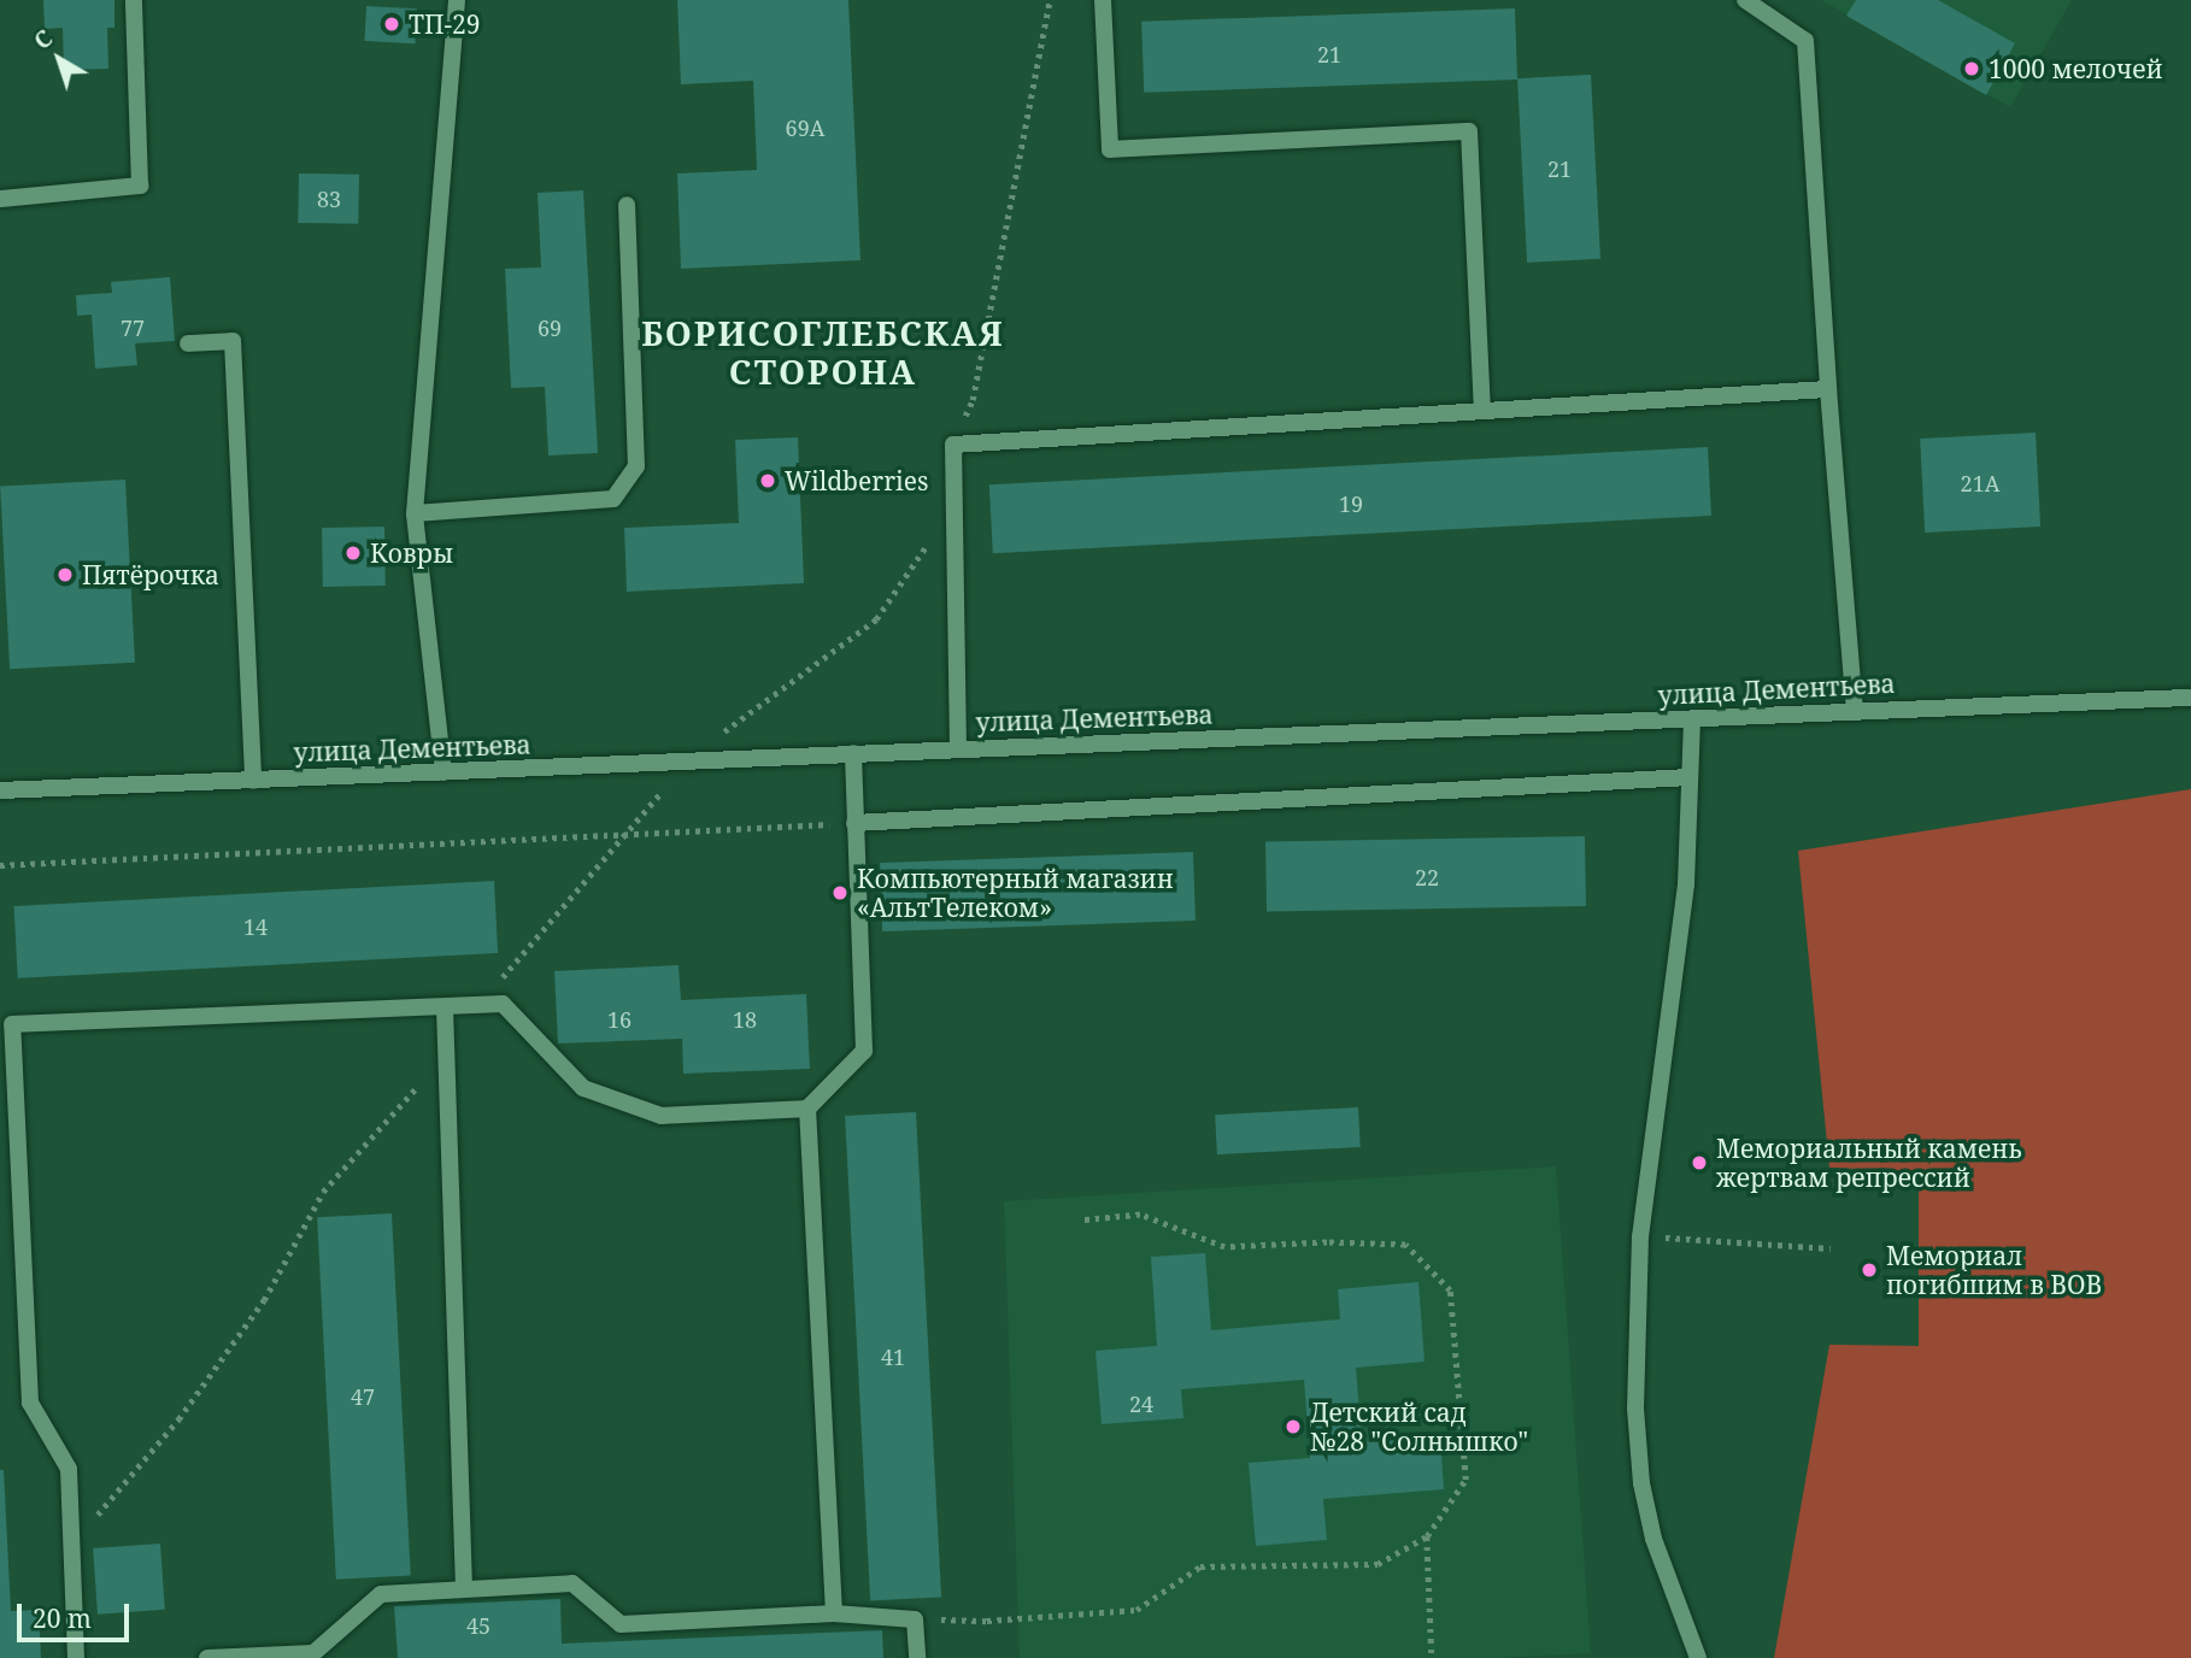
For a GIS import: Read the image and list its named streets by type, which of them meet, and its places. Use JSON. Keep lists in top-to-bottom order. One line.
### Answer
{"streets":{"street":["улица Дементьева"]},"districts":["БОРИСОГЛЕБСКАЯ СТОРОНА"],"places":["ТП-29","1000 мелочей","Wildberries","Ковры","Пятёрочка","Компьютерный магазин «АльтТелеком»","Мемориальный камень жертвам репрессий","Мемориал погибшим в ВОВ","Детский сад №28 \"Солнышко\""],"house_numbers":["21","69А","21","83","77","69","21А","19","22","14","16","18","41","47","24","45"],"scale_bar":"20 m","north":"top left"}
